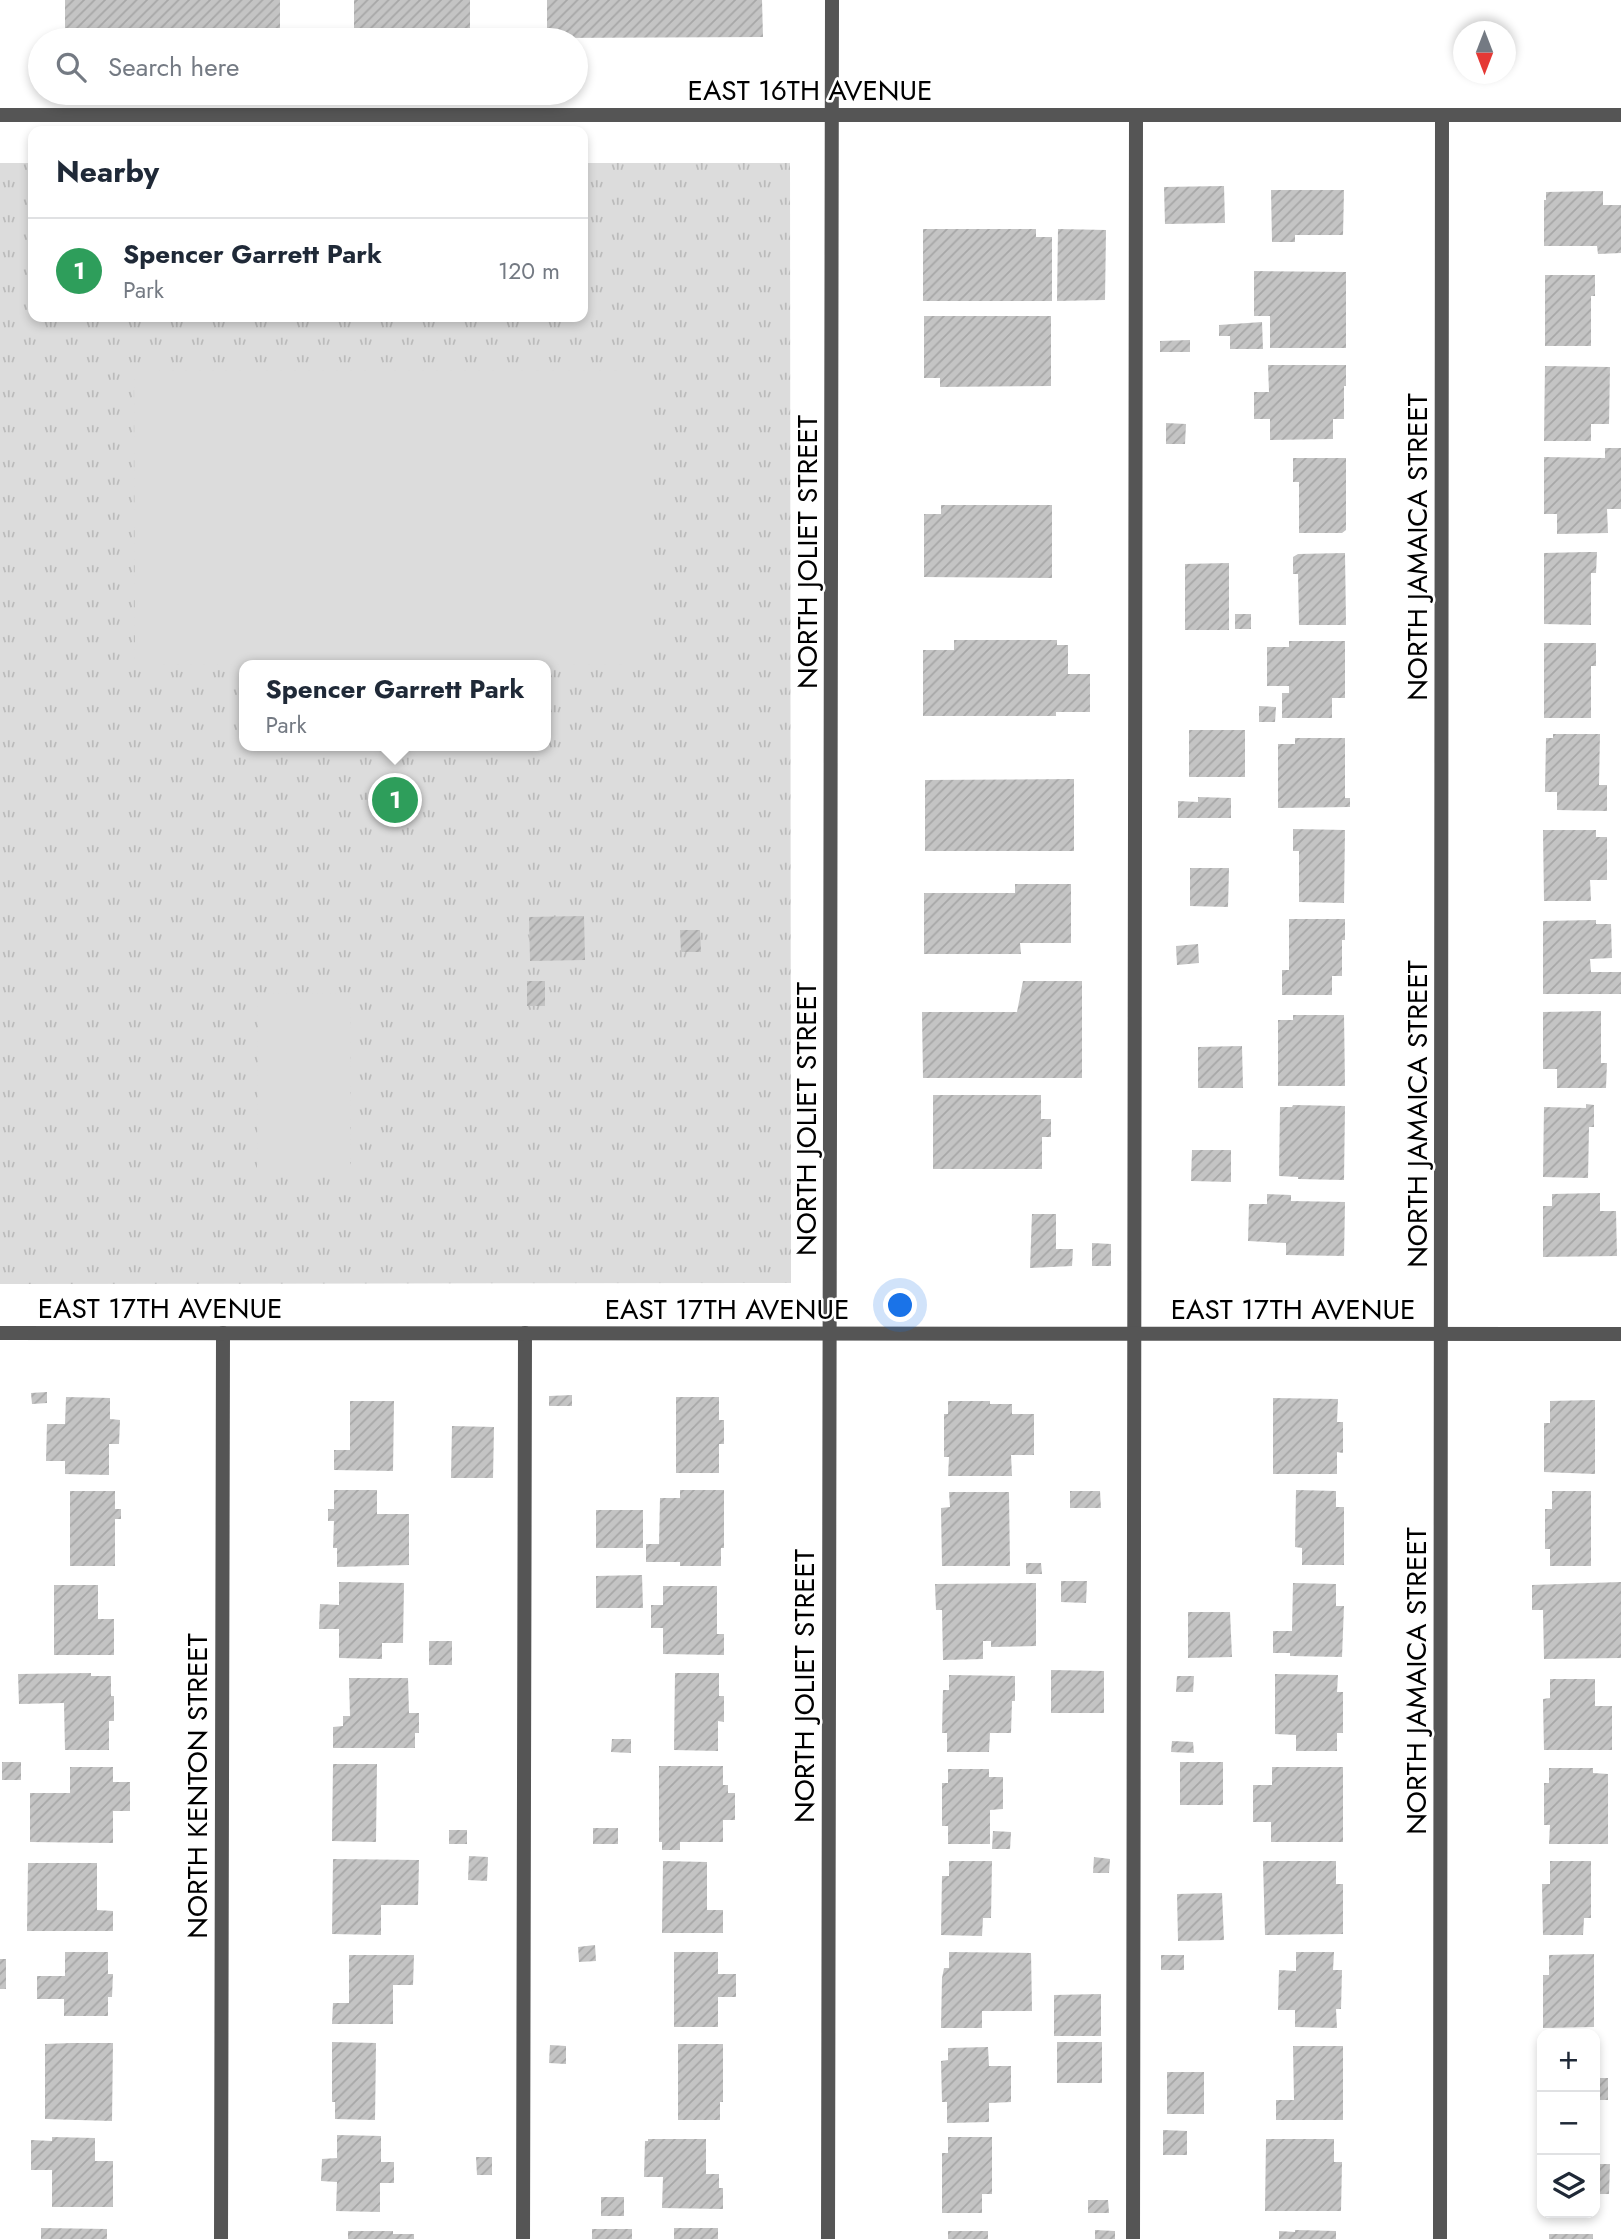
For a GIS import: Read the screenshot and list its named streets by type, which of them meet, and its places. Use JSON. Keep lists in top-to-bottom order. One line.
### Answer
{"streets":{"street":["EAST 16TH AVENUE","NORTH JAMAICA STREET","NORTH JOLIET STREET","EAST 17TH AVENUE","NORTH KENTON STREET"]},"crossings":[["EAST 16TH AVENUE","NORTH JAMAICA STREET"],["EAST 16TH AVENUE","NORTH JOLIET STREET"],["NORTH JAMAICA STREET","EAST 17TH AVENUE"],["NORTH JOLIET STREET","EAST 17TH AVENUE"],["EAST 17TH AVENUE","NORTH KENTON STREET"]],"north":"bottom","page":{"search":"Search here","heading":"Nearby","list":[{"mark":"1","name":"Spencer Garrett Park","note":"Park","value":"120 m"}],"popup":["Spencer Garrett Park","Park"],"pins":"1","map_buttons":["+","−"]}}
